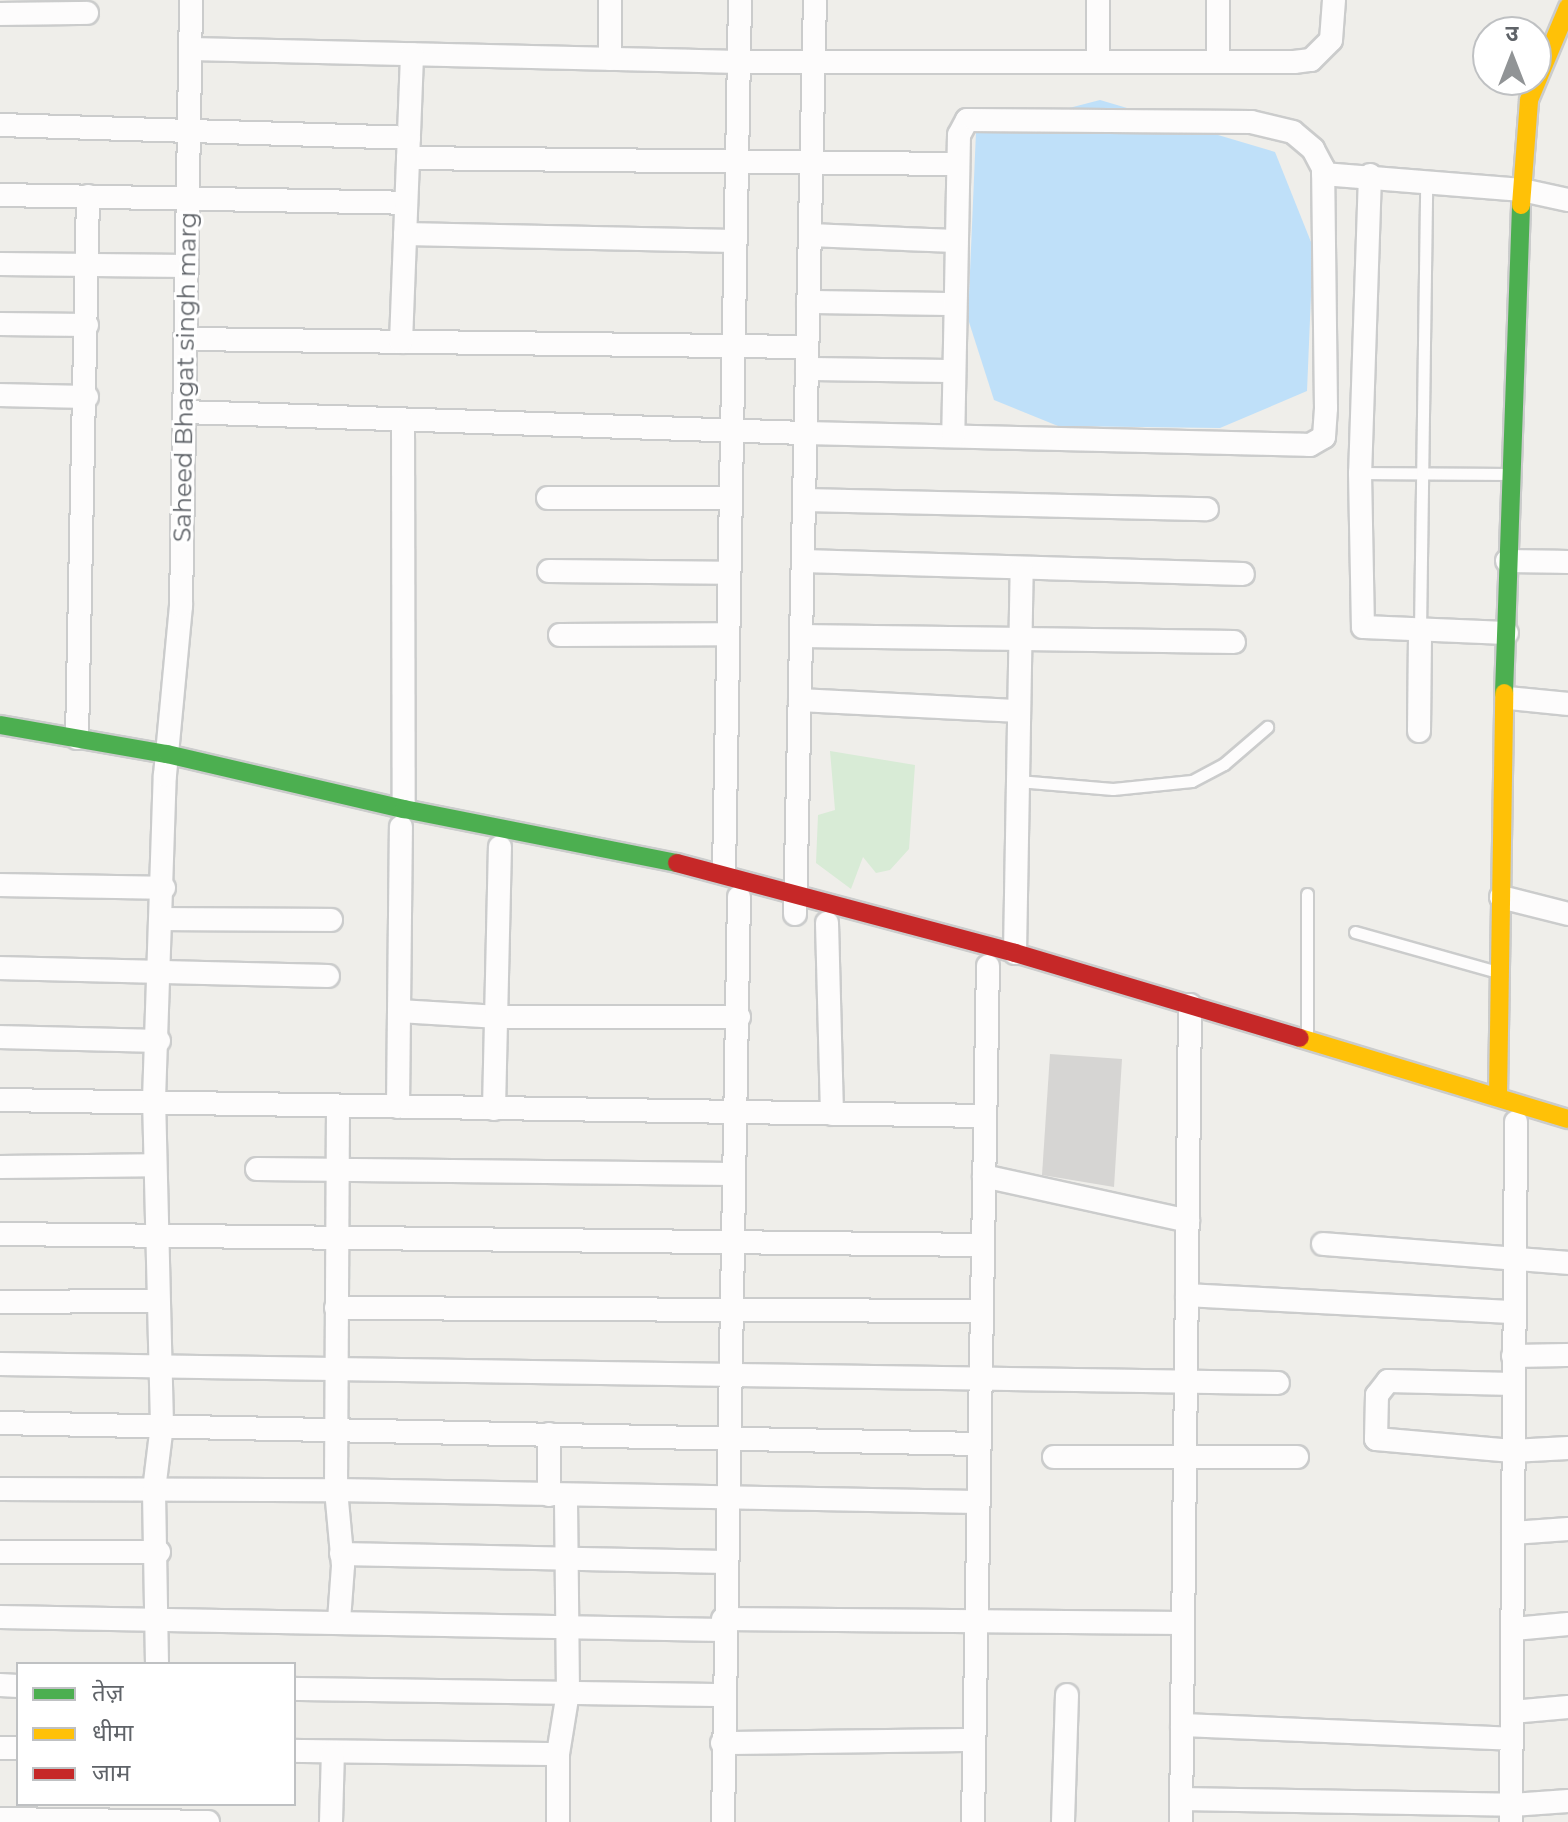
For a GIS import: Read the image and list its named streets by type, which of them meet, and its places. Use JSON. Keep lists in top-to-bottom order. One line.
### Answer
{"streets":{"street":["Saheed Bhagat singh marg"]},"legend":["तेज़","धीमा","जाम"],"north":"top"}
